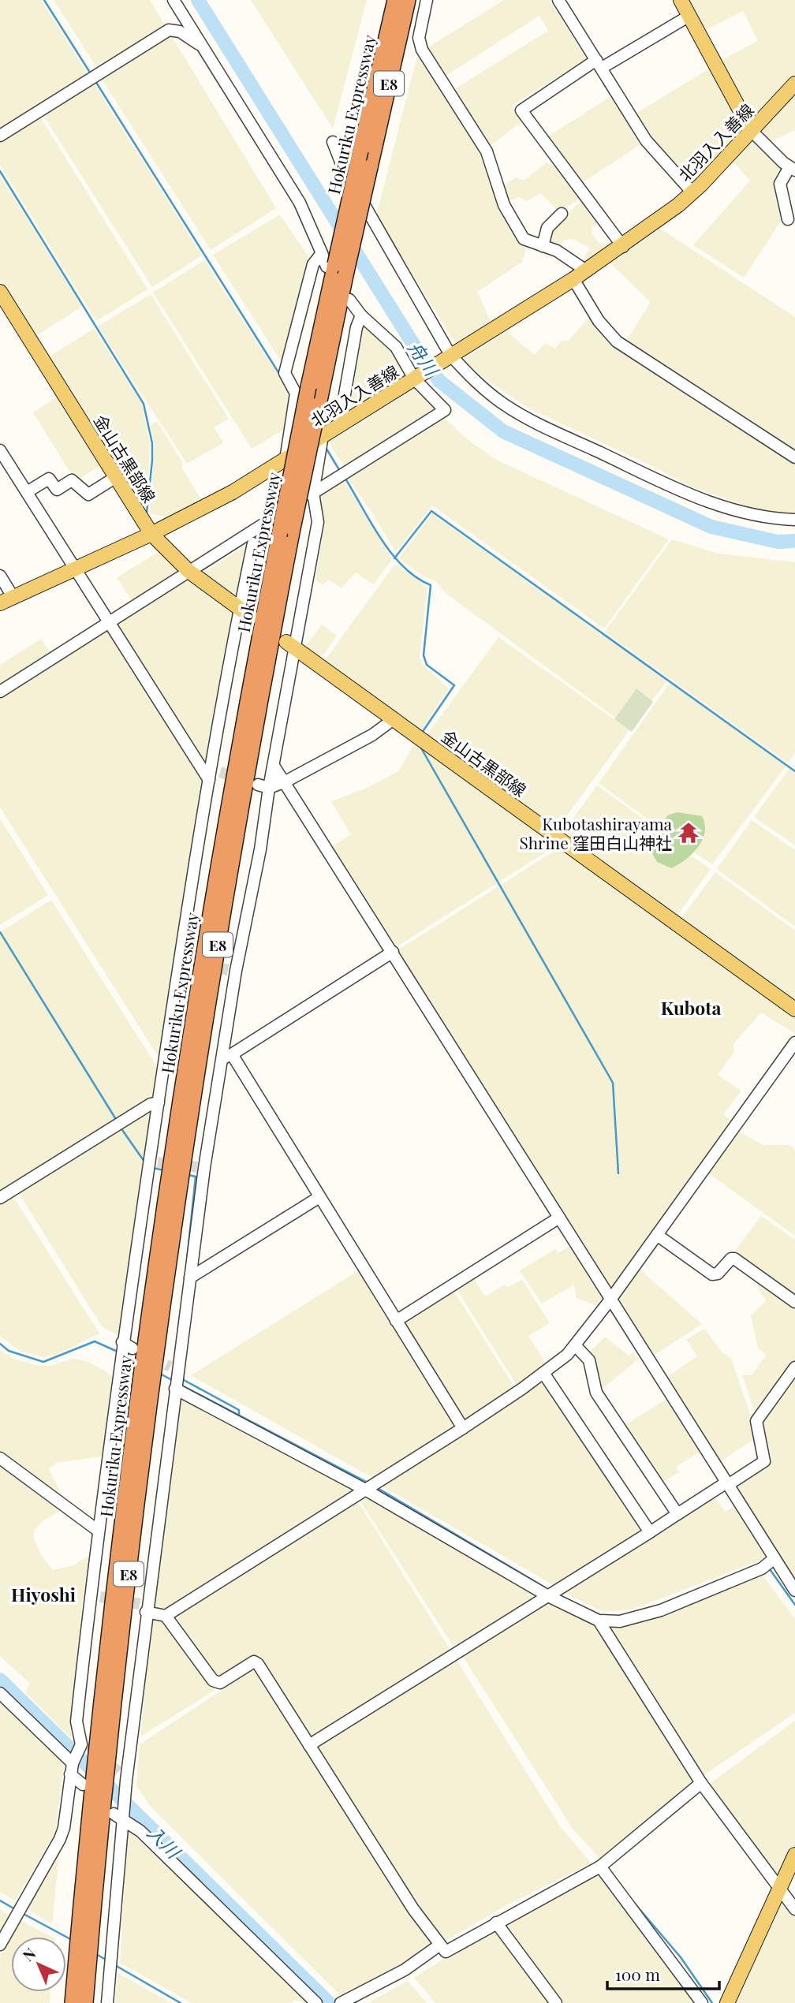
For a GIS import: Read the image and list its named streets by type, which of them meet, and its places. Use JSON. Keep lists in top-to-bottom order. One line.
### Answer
{"streets":{"highway":["E8","Hokuriku Expressway"],"main road":["北羽入入善線","金山古黒部線"]},"crossings":[["北羽入入善線","金山古黒部線"]],"districts":["Kubota","Hiyoshi"],"water":["舟川","入川"],"places":{"temple":["Kubotashirayama Shrine 窪田白山神社"]},"scale_bar":"100 m","north":"top left"}
